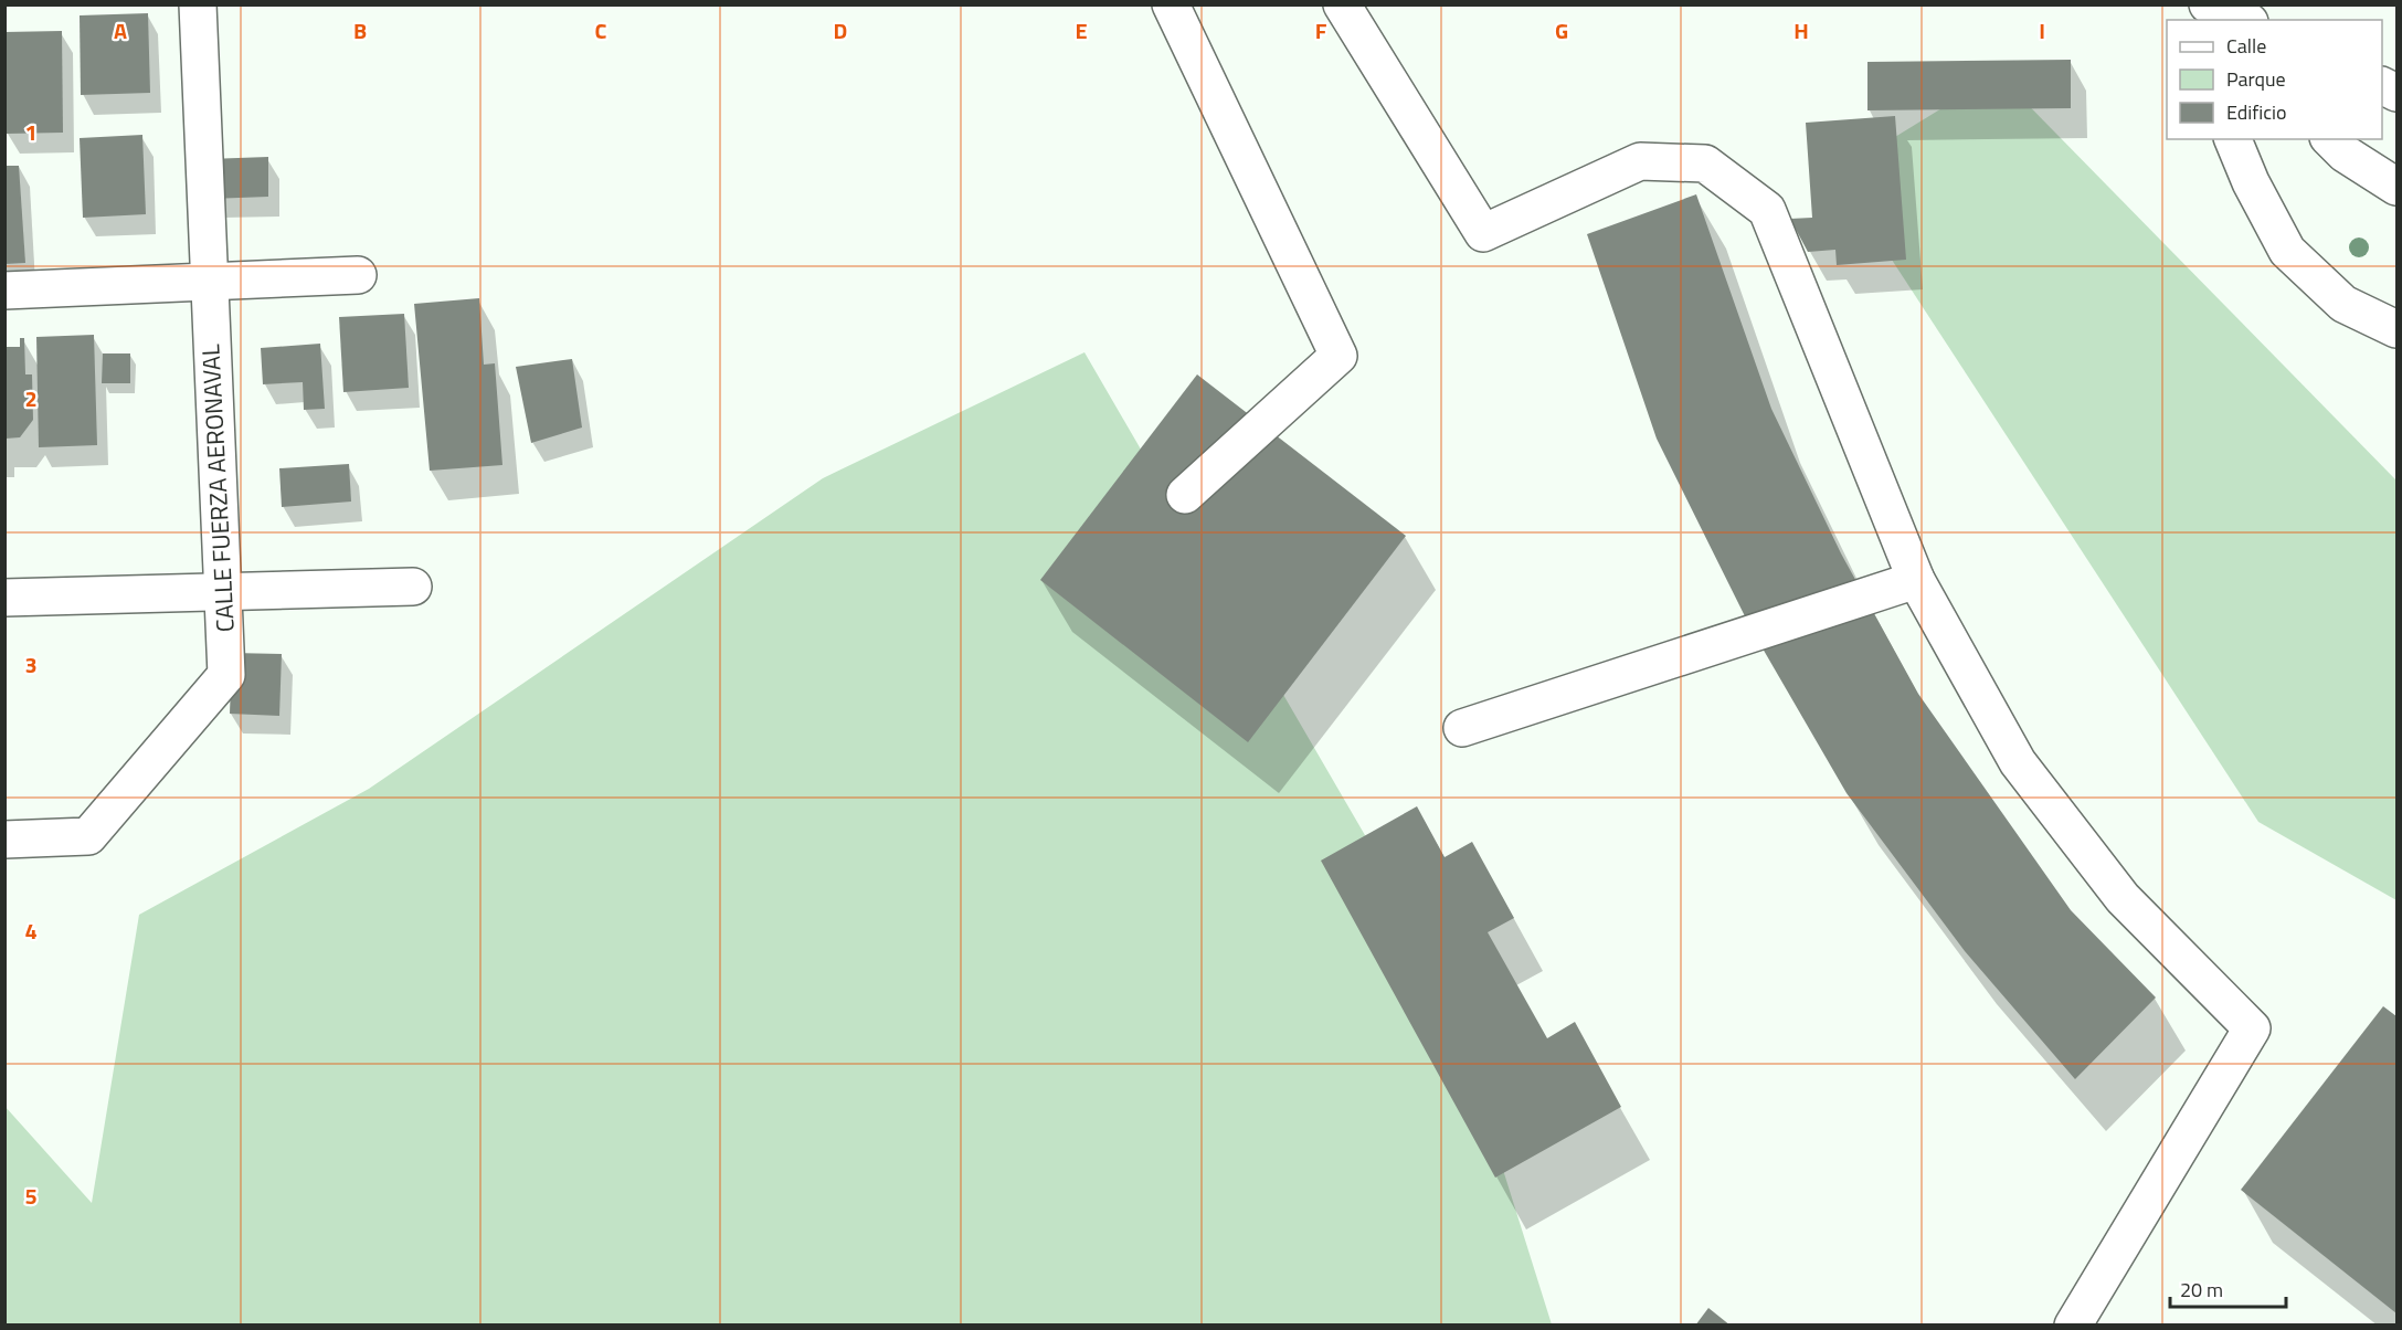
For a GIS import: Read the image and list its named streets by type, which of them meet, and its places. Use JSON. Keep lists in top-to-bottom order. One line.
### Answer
{"streets":{"street":["CALLE FUERZA AERONAVAL"]},"legend":["Calle","Parque","Edificio"],"scale_bar":"20 m","grid":{"columns":["A","B","C","D","E","F","G","H","I"],"rows":["1","2","3","4","5"]}}
